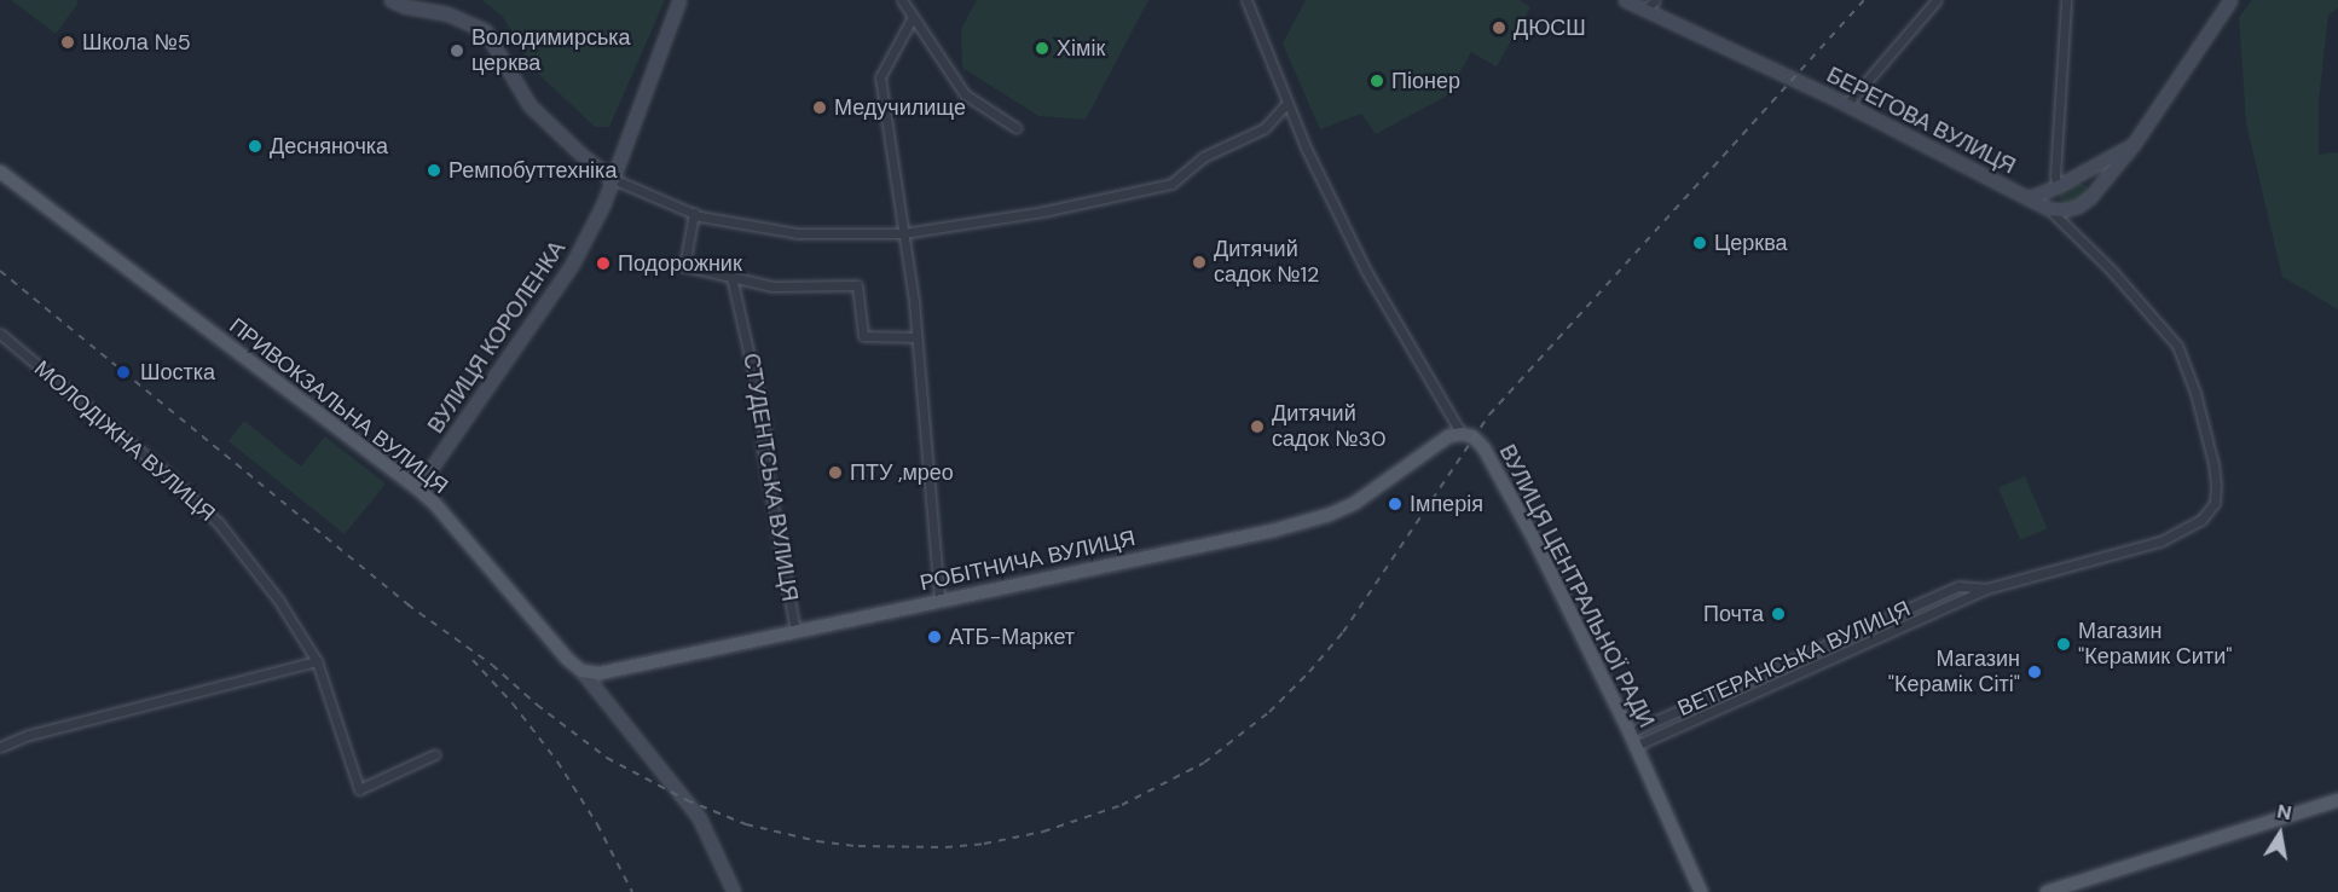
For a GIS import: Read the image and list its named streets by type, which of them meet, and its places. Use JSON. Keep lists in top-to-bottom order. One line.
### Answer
{"streets":{"main road":["БЕРЕГОВА ВУЛИЦЯ","ВУЛИЦЯ КОРОЛЕНКА","ПРИВОКЗАЛЬНА ВУЛИЦЯ","РОБІТНИЧА ВУЛИЦЯ","ВУЛИЦЯ ЦЕНТРАЛЬНОЇ РАДИ"],"street":["МОЛОДІЖНА ВУЛИЦЯ","СТУДЕНТСЬКА ВУЛИЦЯ","ВЕТЕРАНСЬКА ВУЛИЦЯ"]},"crossings":[["БЕРЕГОВА ВУЛИЦЯ","ВЕТЕРАНСЬКА ВУЛИЦЯ"],["ВУЛИЦЯ КОРОЛЕНКА","ПРИВОКЗАЛЬНА ВУЛИЦЯ"],["ПРИВОКЗАЛЬНА ВУЛИЦЯ","РОБІТНИЧА ВУЛИЦЯ"],["СТУДЕНТСЬКА ВУЛИЦЯ","РОБІТНИЧА ВУЛИЦЯ"],["РОБІТНИЧА ВУЛИЦЯ","ВУЛИЦЯ ЦЕНТРАЛЬНОЇ РАДИ"],["ВУЛИЦЯ ЦЕНТРАЛЬНОЇ РАДИ","ВЕТЕРАНСЬКА ВУЛИЦЯ"]],"places":["ДЮСШ","Школа №5","Хімік","Володимирська церква","Піонер","Медучилище","Десняночка","Ремпобуттехніка","Церква","Дитячий садок №12","Подорожник","Шостка","Дитячий садок №30","ПТУ ,мрео","Імперія","Почта","АТБ-Маркет","Магазин \"Керамик Сити\"","Магазин \"Керамік Сіті\""],"north":"top"}
